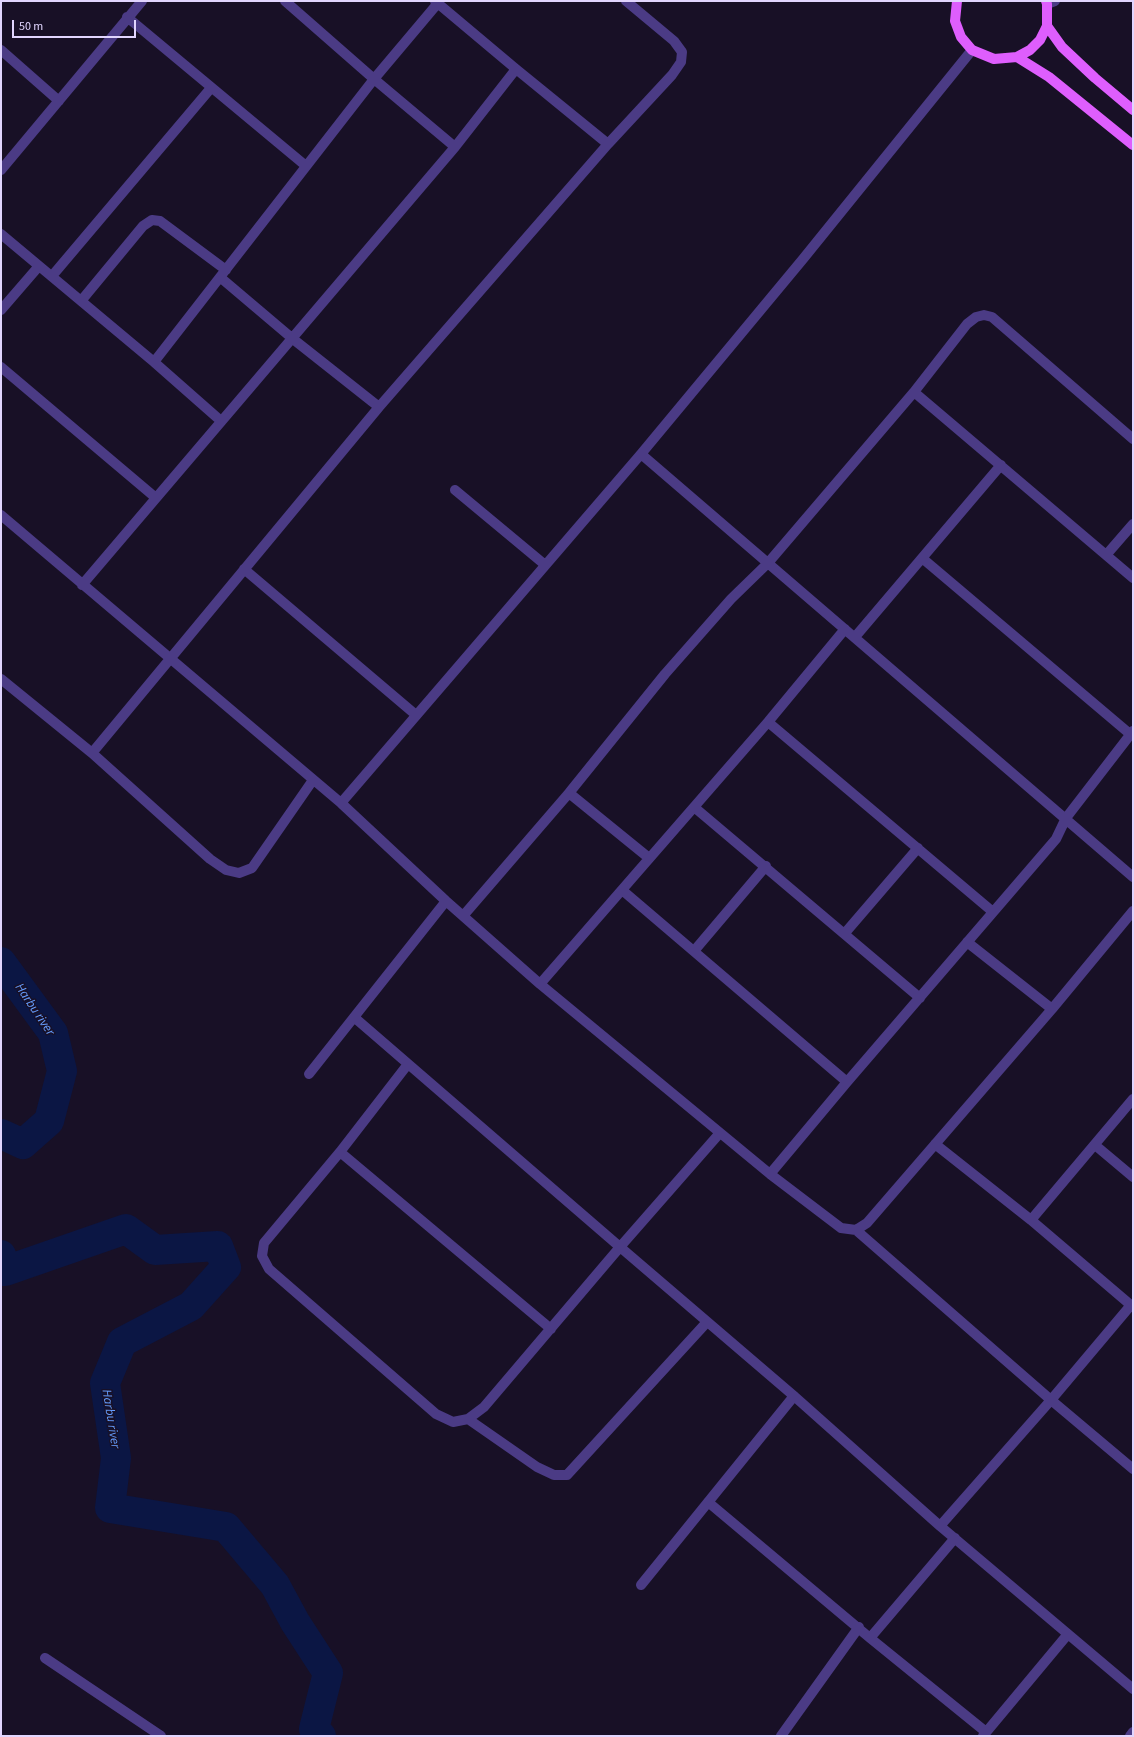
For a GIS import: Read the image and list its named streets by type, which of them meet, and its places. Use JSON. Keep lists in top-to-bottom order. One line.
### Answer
{"water":["Harbu river"],"scale_bar":"50 m"}
